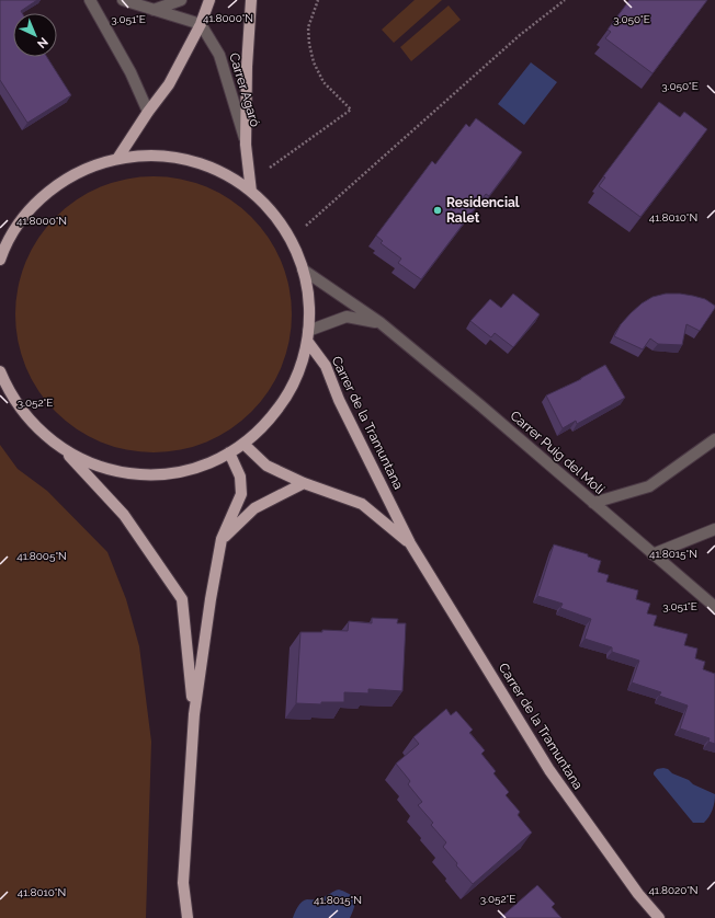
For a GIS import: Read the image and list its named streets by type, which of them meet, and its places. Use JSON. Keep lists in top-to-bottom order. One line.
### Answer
{"streets":{"main road":["Carrer de la Tramuntana"],"street":["Carrer Agaró","Carrer Puig del Molí"]},"places":["Residencial Ralet"],"north":"bottom right","coordinates":["41.8000°N","3.051°E","3.050°E","41.8010°N","3.052°E","41.8015°N","41.8005°N","41.8020°N"]}
